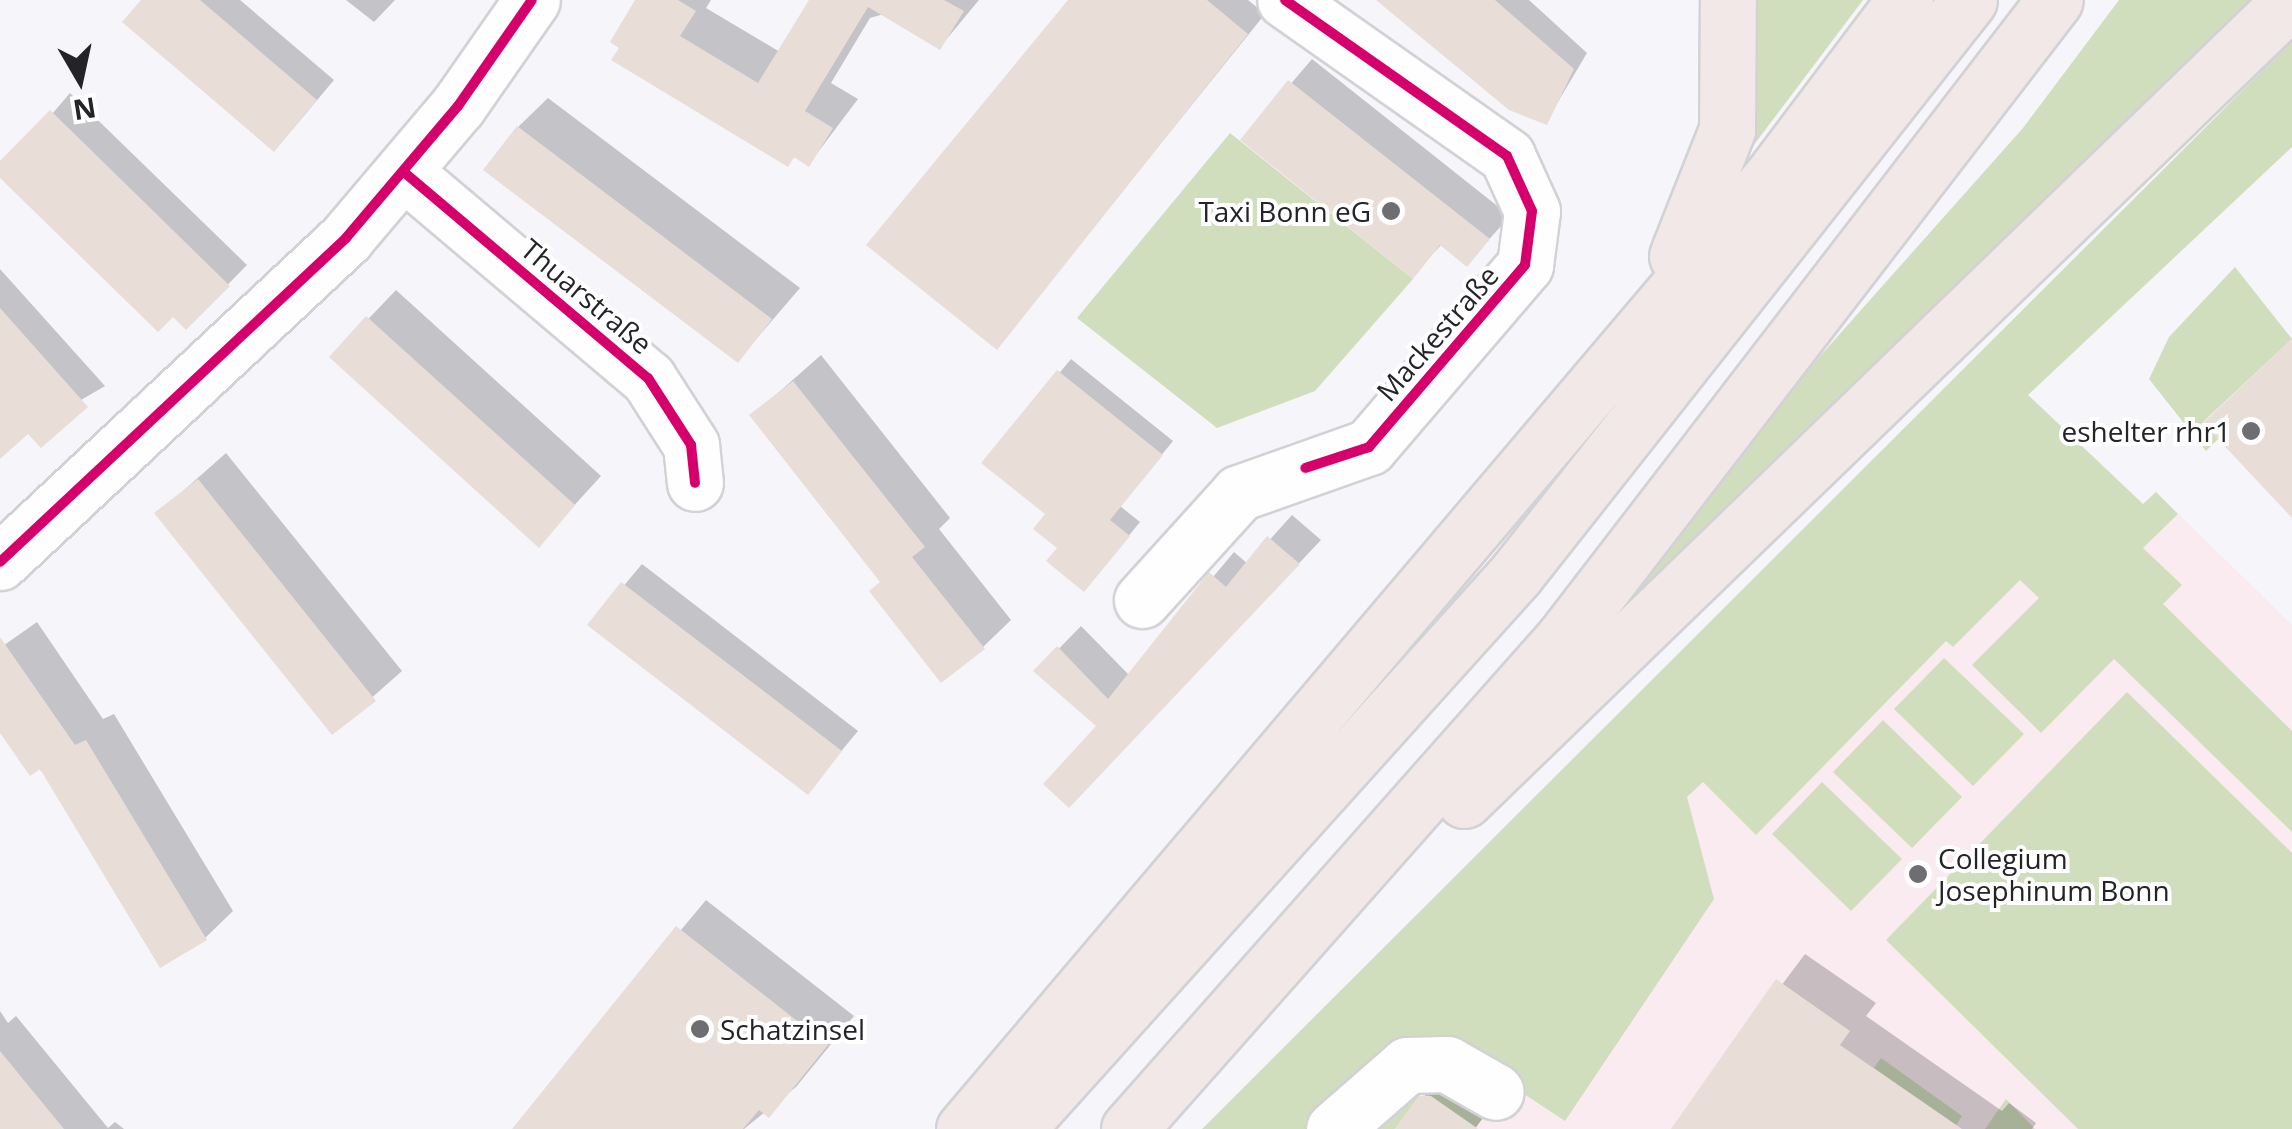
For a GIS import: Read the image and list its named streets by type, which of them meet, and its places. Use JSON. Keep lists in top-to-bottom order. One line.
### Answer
{"streets":{"street":["Thuarstraße","Mackestraße"]},"places":["Taxi Bonn eG","eshelter rhr1","Collegium Josephinum Bonn","Schatzinsel"],"north":"bottom"}
